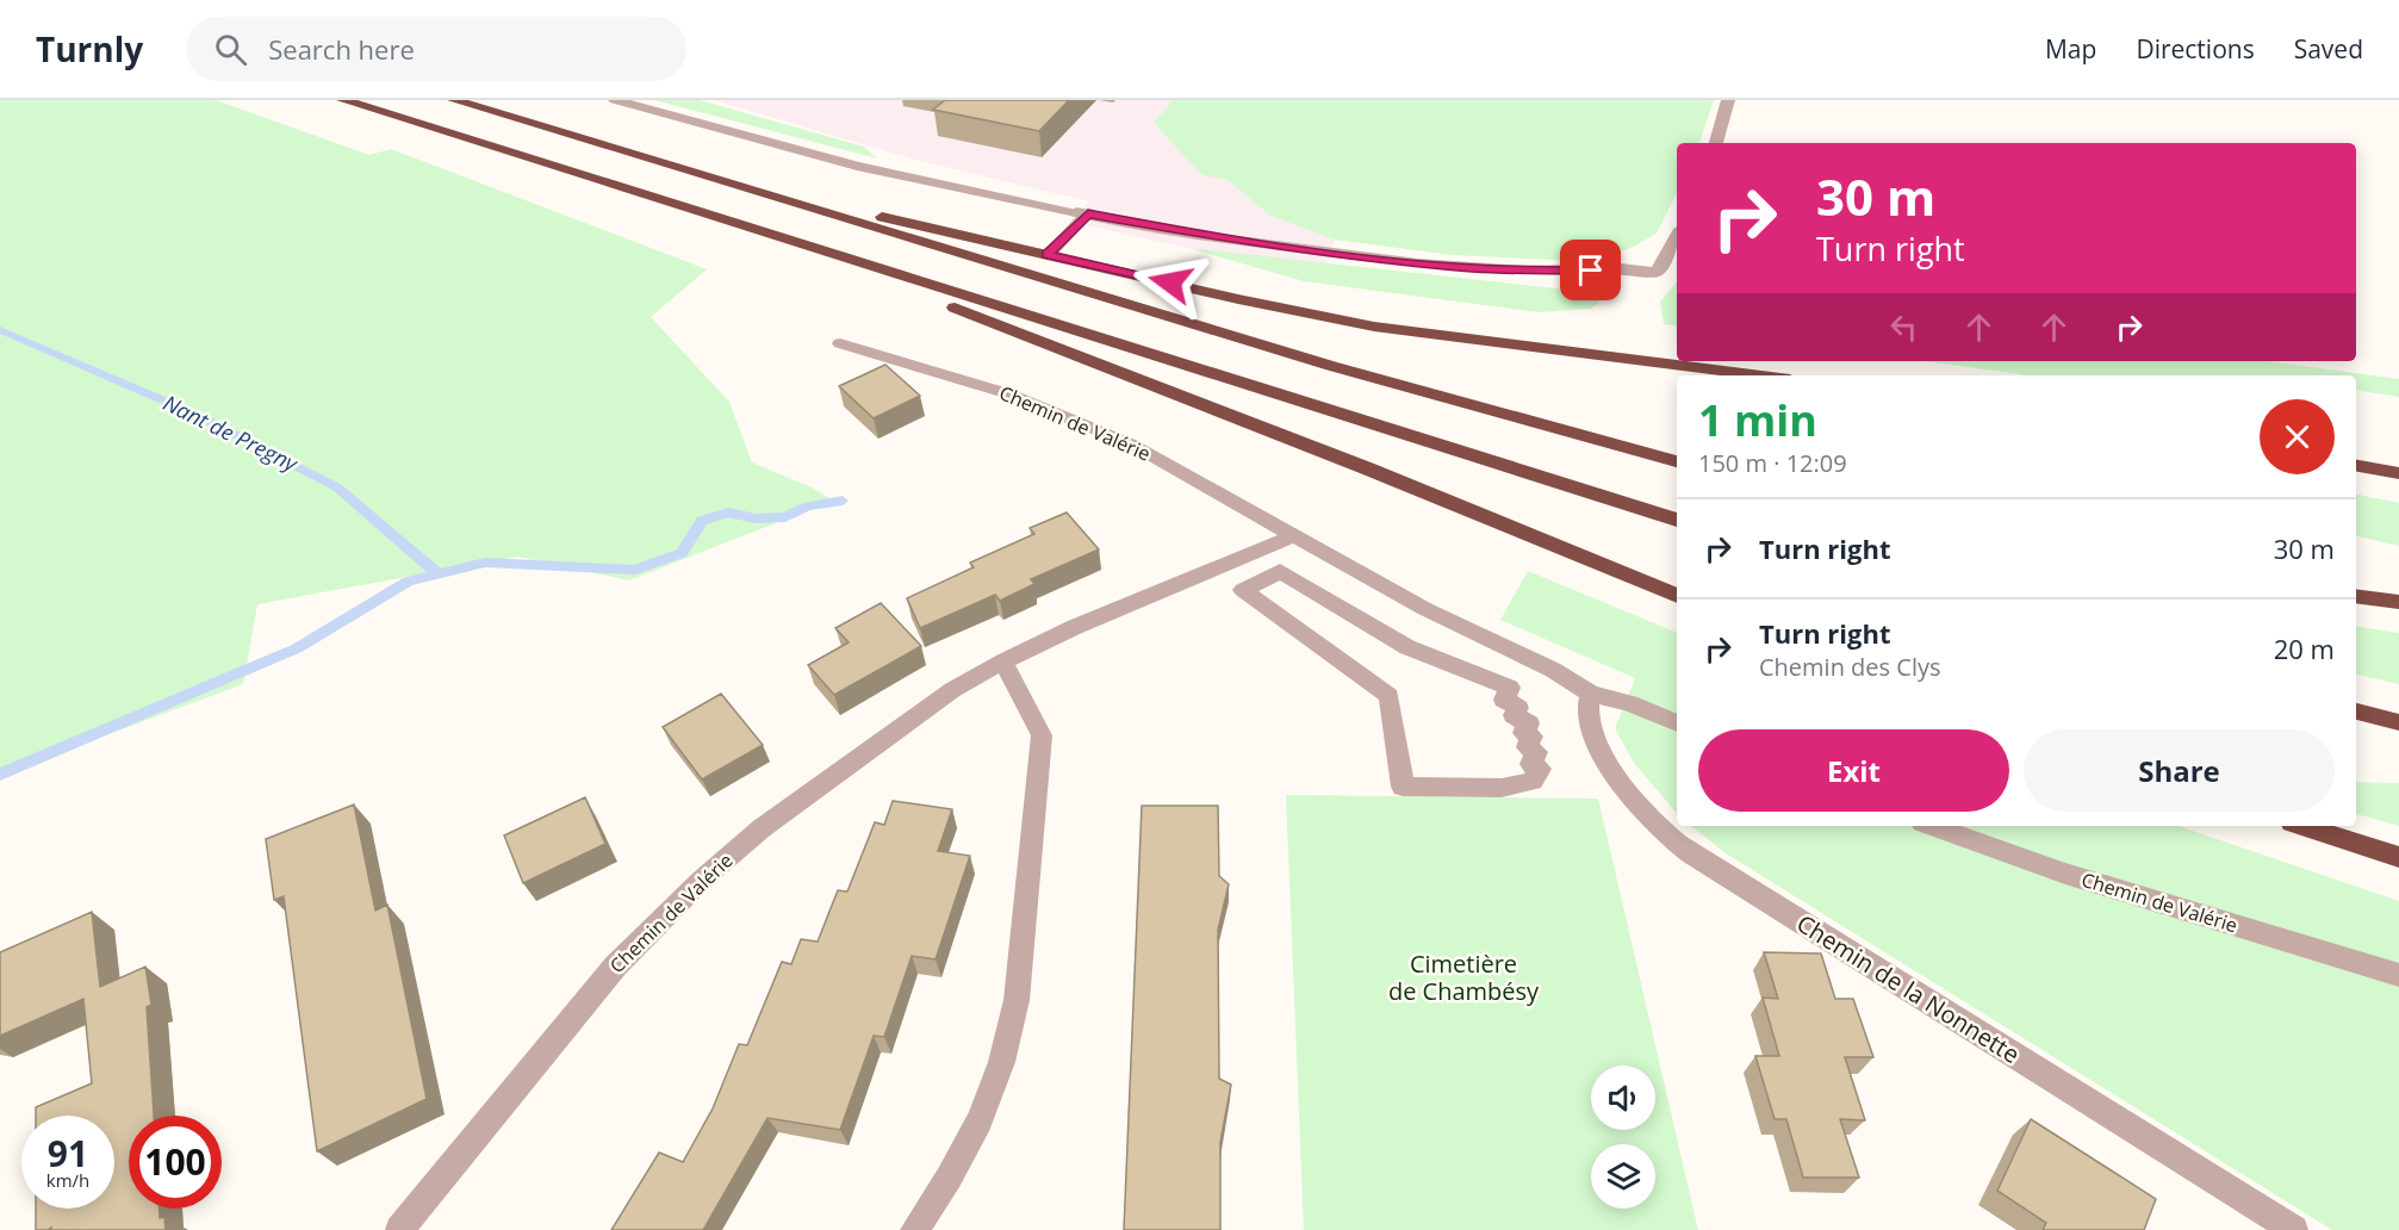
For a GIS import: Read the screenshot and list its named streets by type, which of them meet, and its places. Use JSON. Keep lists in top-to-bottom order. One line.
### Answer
{"streets":{"street":["Chemin de Valérie","Chemin de la Nonnette"]},"crossings":[["Chemin de Valérie","Chemin de la Nonnette"]],"water":["Nant de Pregny"],"parks":["Cimetière de Chambésy"],"page":{"header":"Turnly","search":"Search here","nav":["Map","Directions","Saved"],"turn":["30 m","Turn right"],"heading":["1 min","150 m · 12:09"],"list":[{"name":"Turn right","value":"30 m"},{"name":"Turn right","note":"Chemin des Clys","value":"20 m"}],"buttons":["Exit","Share"],"speed":"91 km/h","limit":"100"}}
